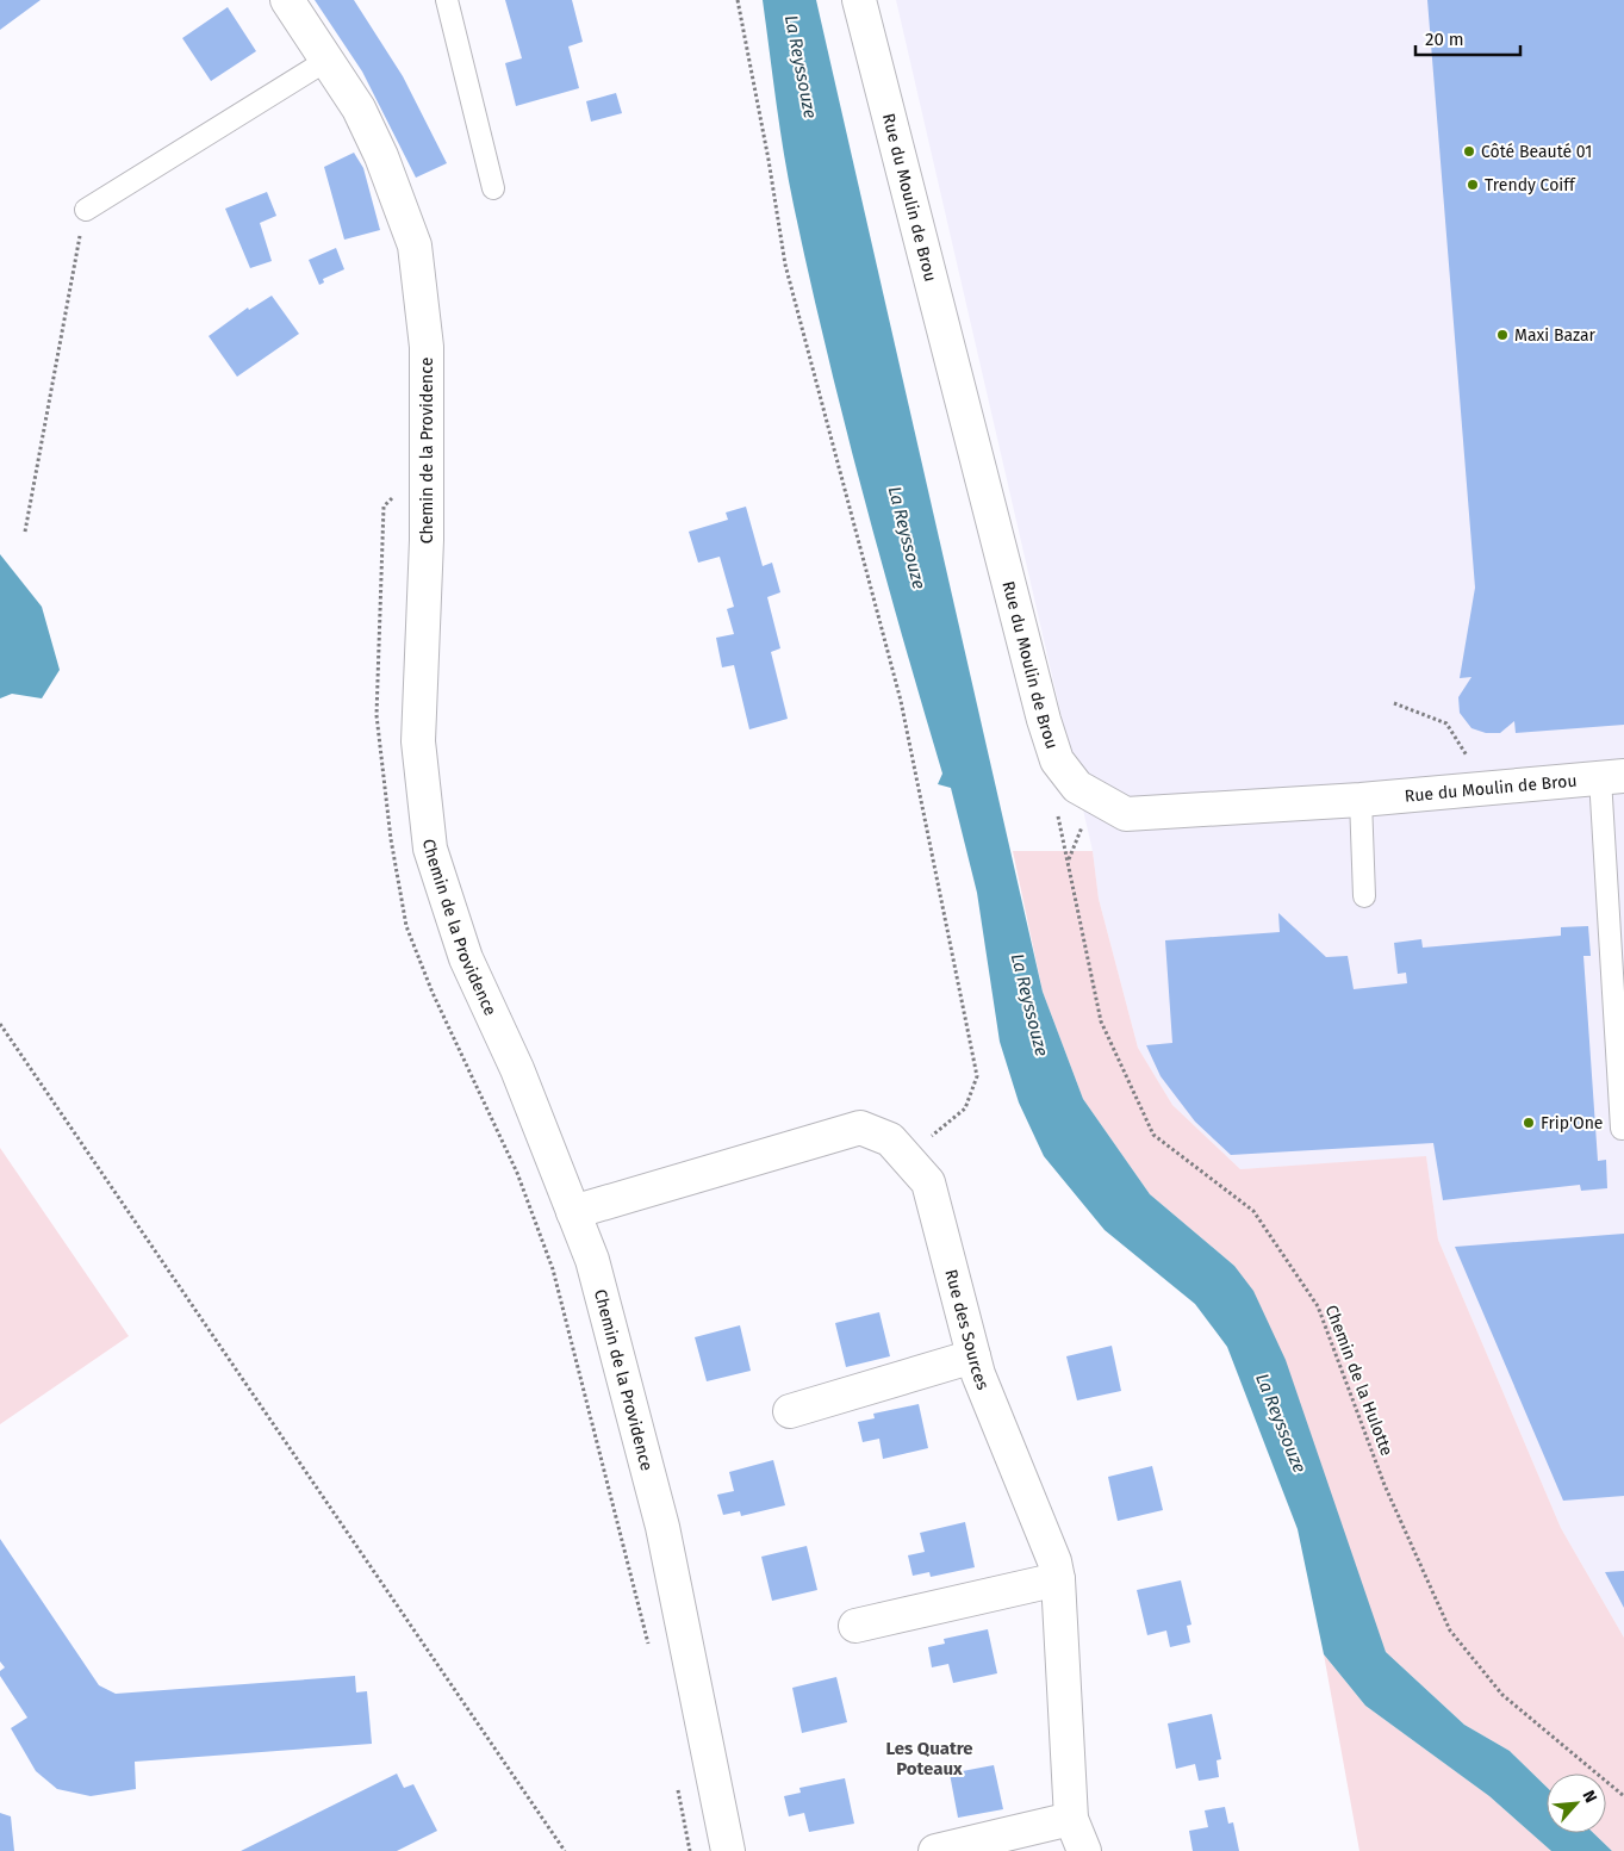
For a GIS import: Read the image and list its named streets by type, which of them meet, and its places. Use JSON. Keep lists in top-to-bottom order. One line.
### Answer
{"streets":{"street":["Rue du Moulin de Brou","Chemin de la Providence","Rue des Sources"],"path":["Chemin de la Hulotte"]},"crossings":[["Chemin de la Providence","Rue des Sources"]],"districts":["Les Quatre Poteaux"],"water":["La Reyssouze"],"places":["Côté Beauté 01","Trendy Coiff","Maxi Bazar","Frip'One"],"scale_bar":"20 m","north":"top right"}
